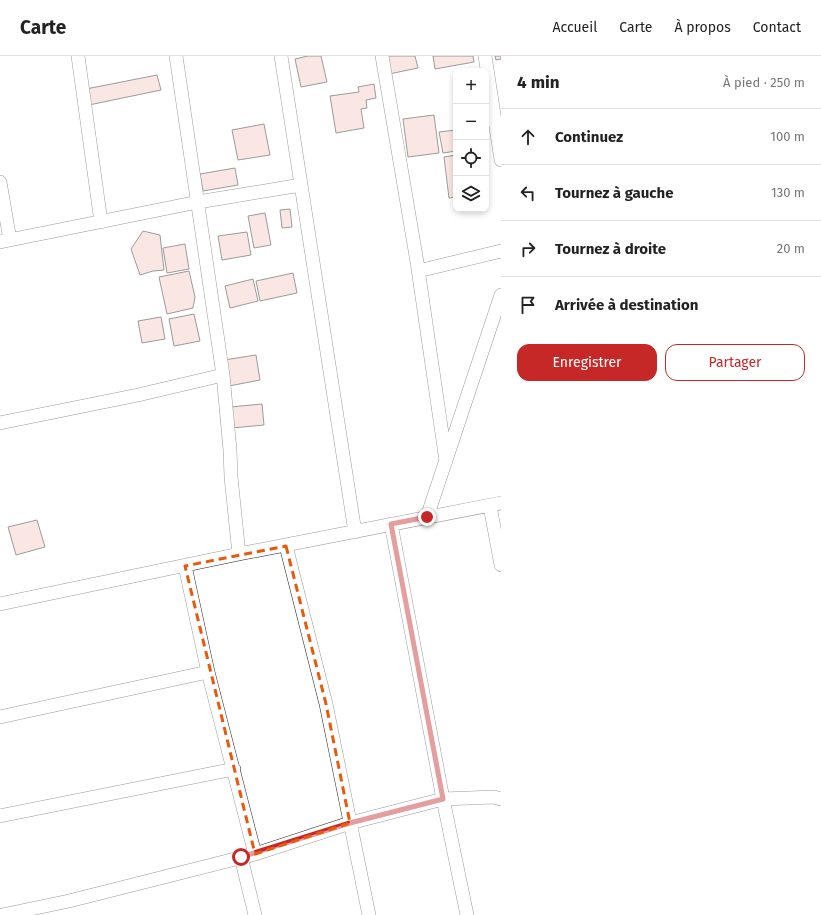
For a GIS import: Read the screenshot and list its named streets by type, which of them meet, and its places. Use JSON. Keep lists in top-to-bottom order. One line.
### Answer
{"page":{"header":"Carte","nav":["Accueil","Carte","À propos","Contact"],"heading":["4 min","À pied · 250 m"],"map_buttons":["+","−"],"list":[["Continuez","100 m"],["Tournez à gauche","130 m"],["Tournez à droite","20 m"],"Arrivée à destination"],"buttons":["Enregistrer","Partager"]}}
